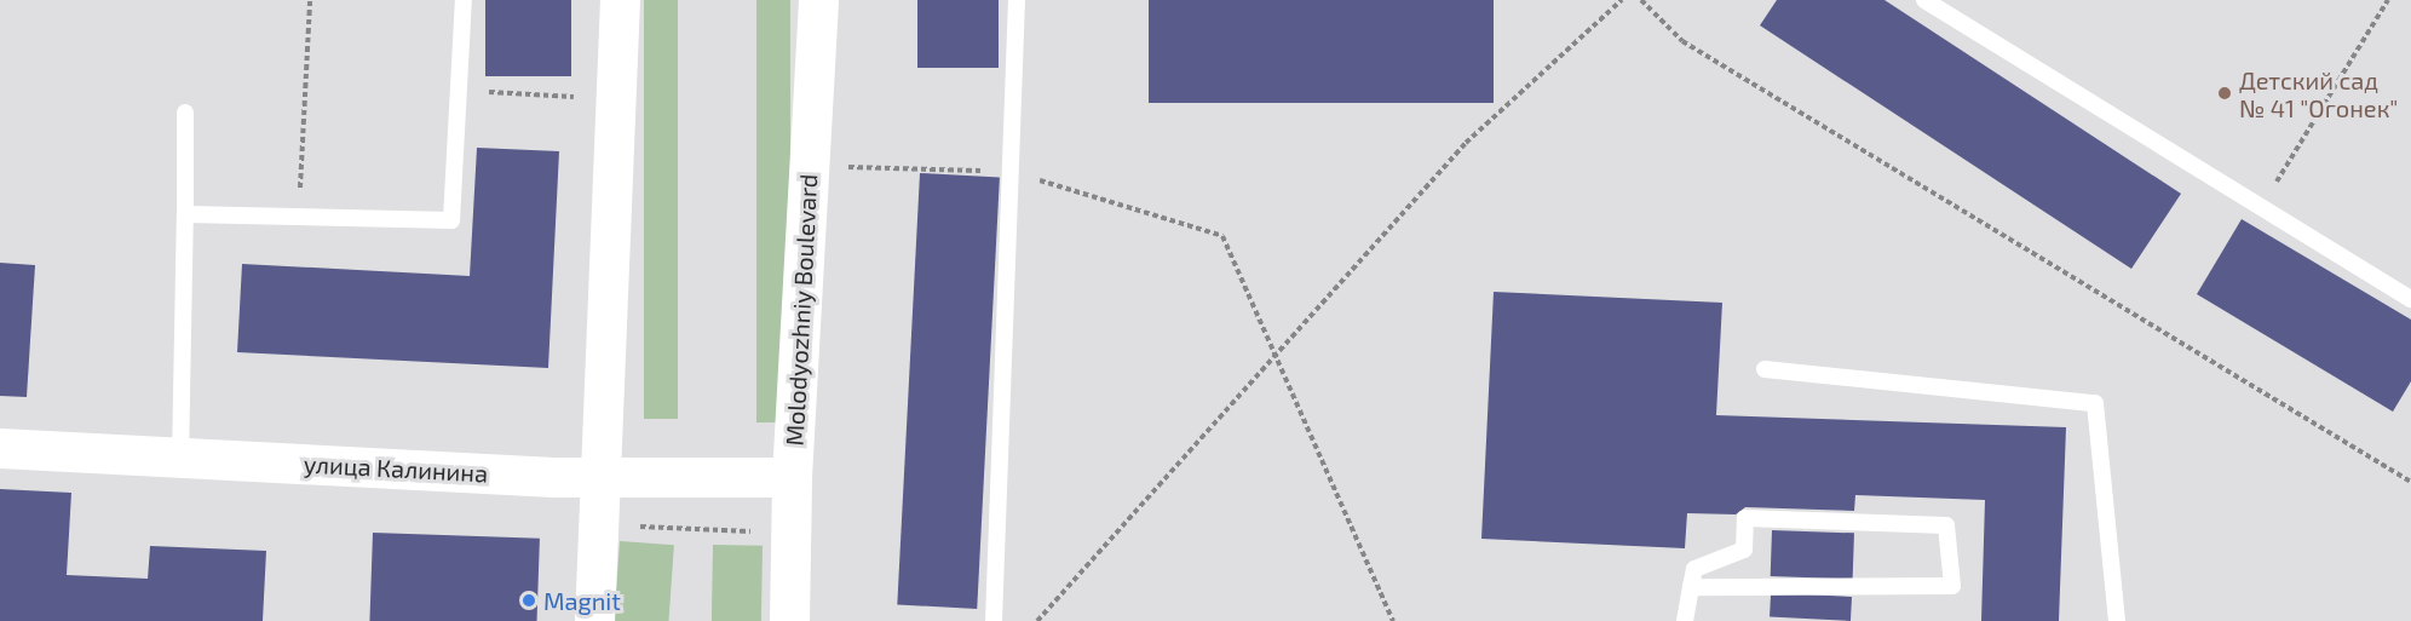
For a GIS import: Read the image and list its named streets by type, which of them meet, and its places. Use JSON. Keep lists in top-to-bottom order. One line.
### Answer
{"streets":{"main road":["Molodyozhniy Boulevard","улица Калинина"]},"crossings":[["Molodyozhniy Boulevard","улица Калинина"]],"places":["Детский сад № 41 \"Огонек\"","Magnit"]}
